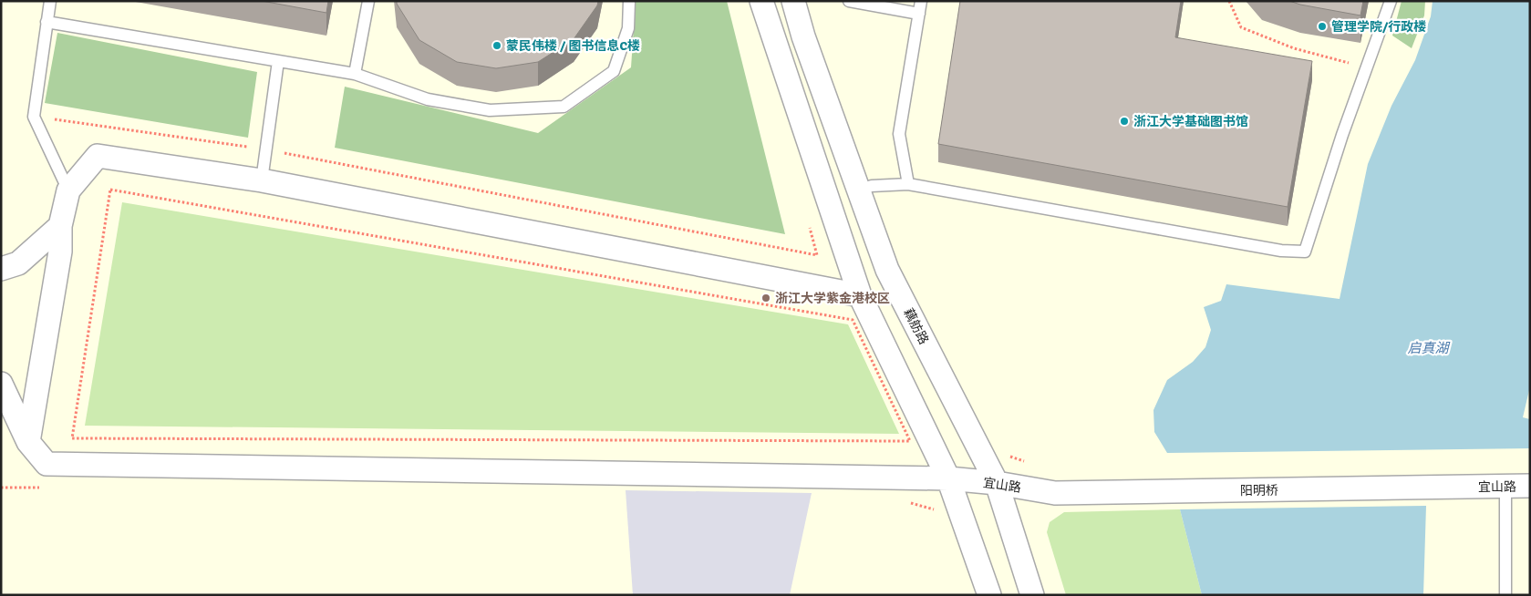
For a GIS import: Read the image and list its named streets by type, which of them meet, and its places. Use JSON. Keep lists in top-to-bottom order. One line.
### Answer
{"streets":{"street":["藕舫路","宜山路","阳明桥"]},"crossings":[["藕舫路","宜山路"],["宜山路","阳明桥"]],"water":["启真湖"],"places":["管理学院/行政楼","蒙民伟楼 / 图书信息C楼","浙江大学基础图书馆","浙江大学紫金港校区"]}
